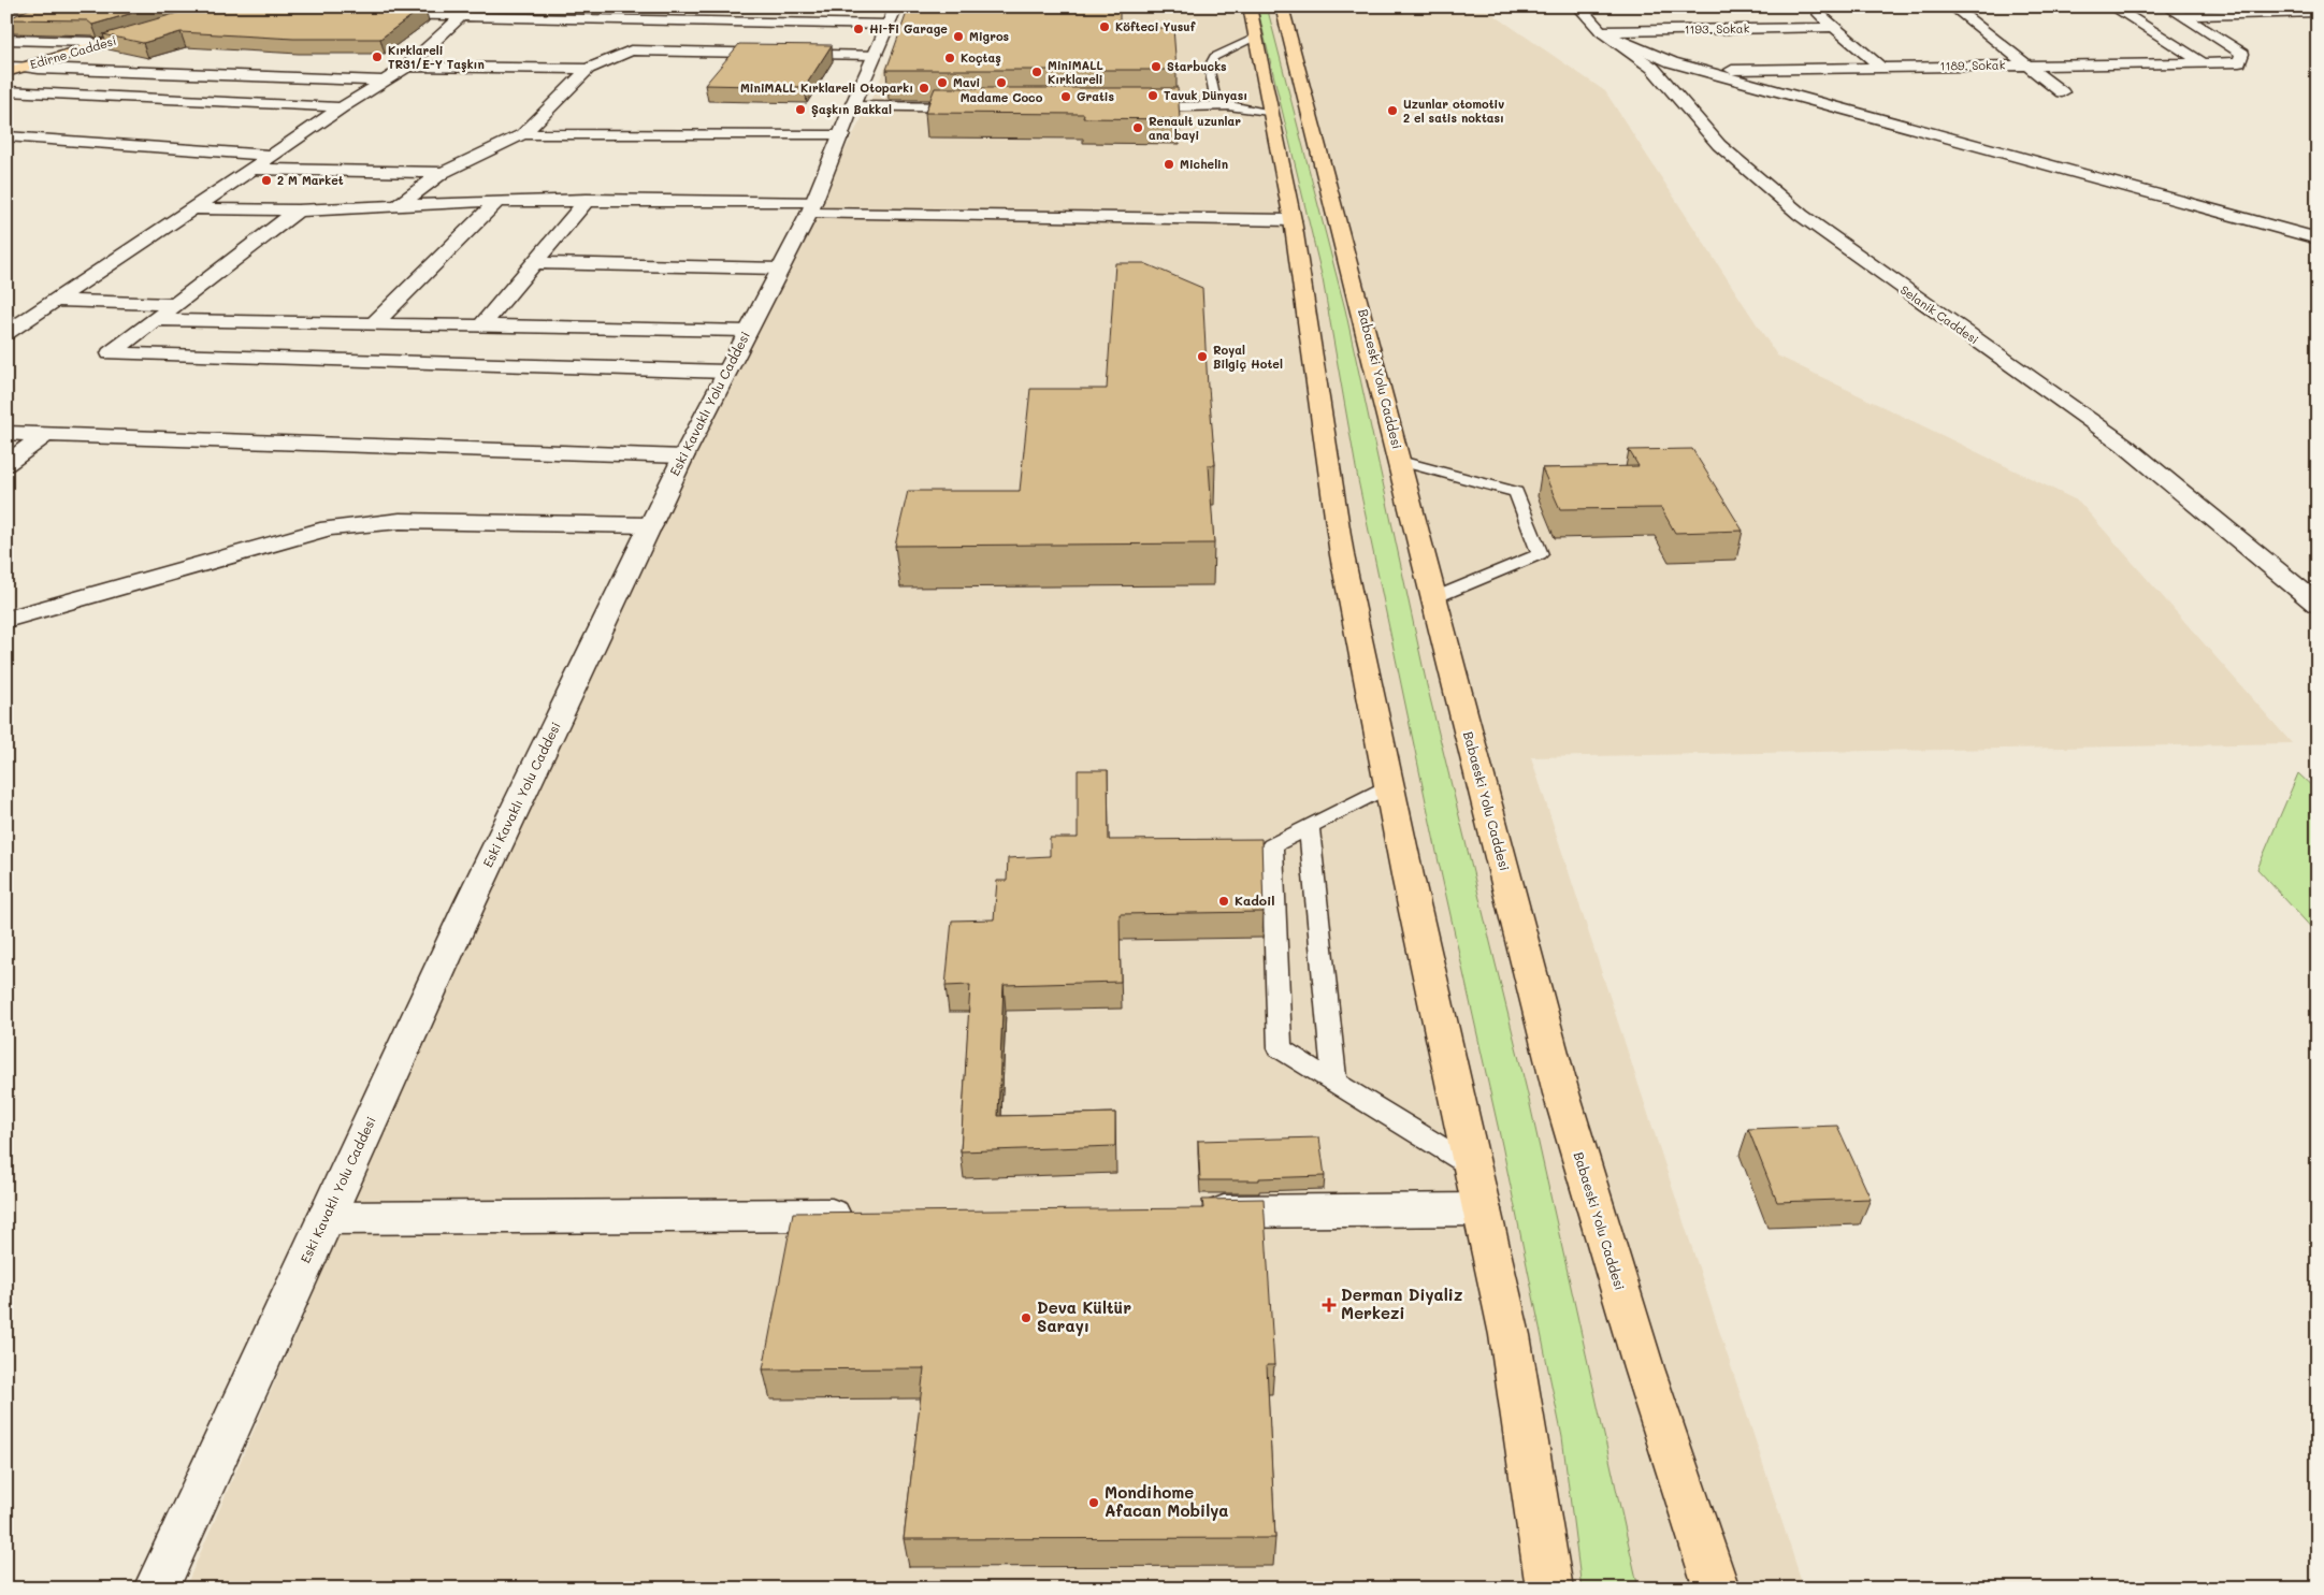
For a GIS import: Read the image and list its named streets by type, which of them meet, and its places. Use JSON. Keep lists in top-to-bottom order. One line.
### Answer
{"streets":{"highway":["Edirne Caddesi","Babaeski Yolu Caddesi"],"street":["1193. Sokak","1189. Sokak","Selanik Caddesi","Eski Kavaklı Yolu Caddesi"]},"crossings":[["1193. Sokak","Selanik Caddesi"]],"places":{"other":["Köfteci Yusuf","Hi-Fi Garage","Migros","Kırklareli TR31/E-Y Taşkın","Koçtaş","Starbucks","MiniMALL Kırklareli","Mavi","Madame Coco","MiniMALL Kırklareli Otoparkı","Tavuk Dünyası","Gratis","Şaşkın Bakkal","Uzunlar otomotiv 2 el satis noktası","Renault uzunlar ana bayi","Michelin","2 M Market","Royal Bilgiç Hotel","Kadoil","Deva Kültür Sarayı","Mondihome Afacan Mobilya"],"health":["Derman Diyaliz Merkezi"]}}
